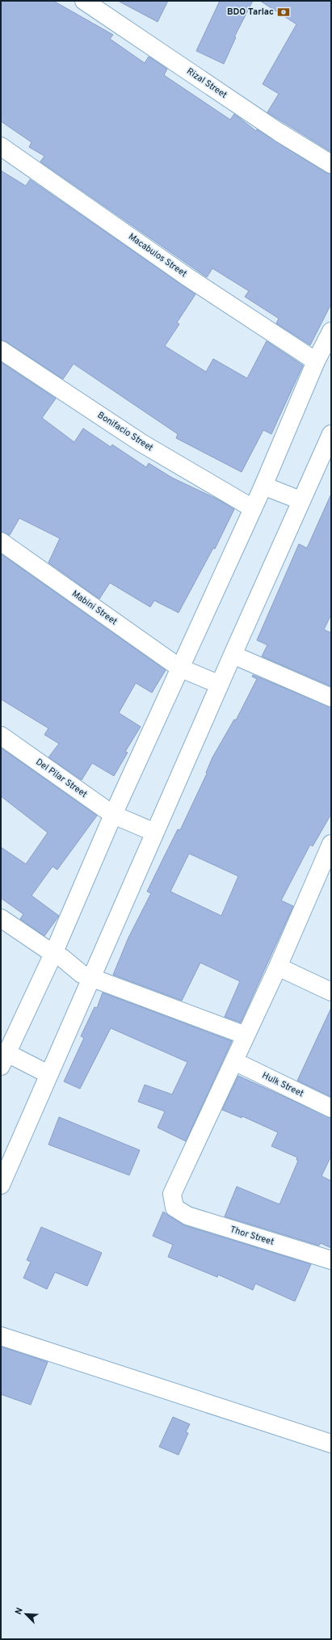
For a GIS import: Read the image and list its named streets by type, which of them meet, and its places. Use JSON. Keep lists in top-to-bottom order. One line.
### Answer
{"streets":{"street":["Rizal Street","Macabulos Street","Bonifacio Street","Mabini Street","Del Pilar Street","Hulk Street","Thor Street"]},"crossings":[["Hulk Street","Thor Street"]],"places":{"bank":["BDO Tarlac"]},"north":"top left"}
